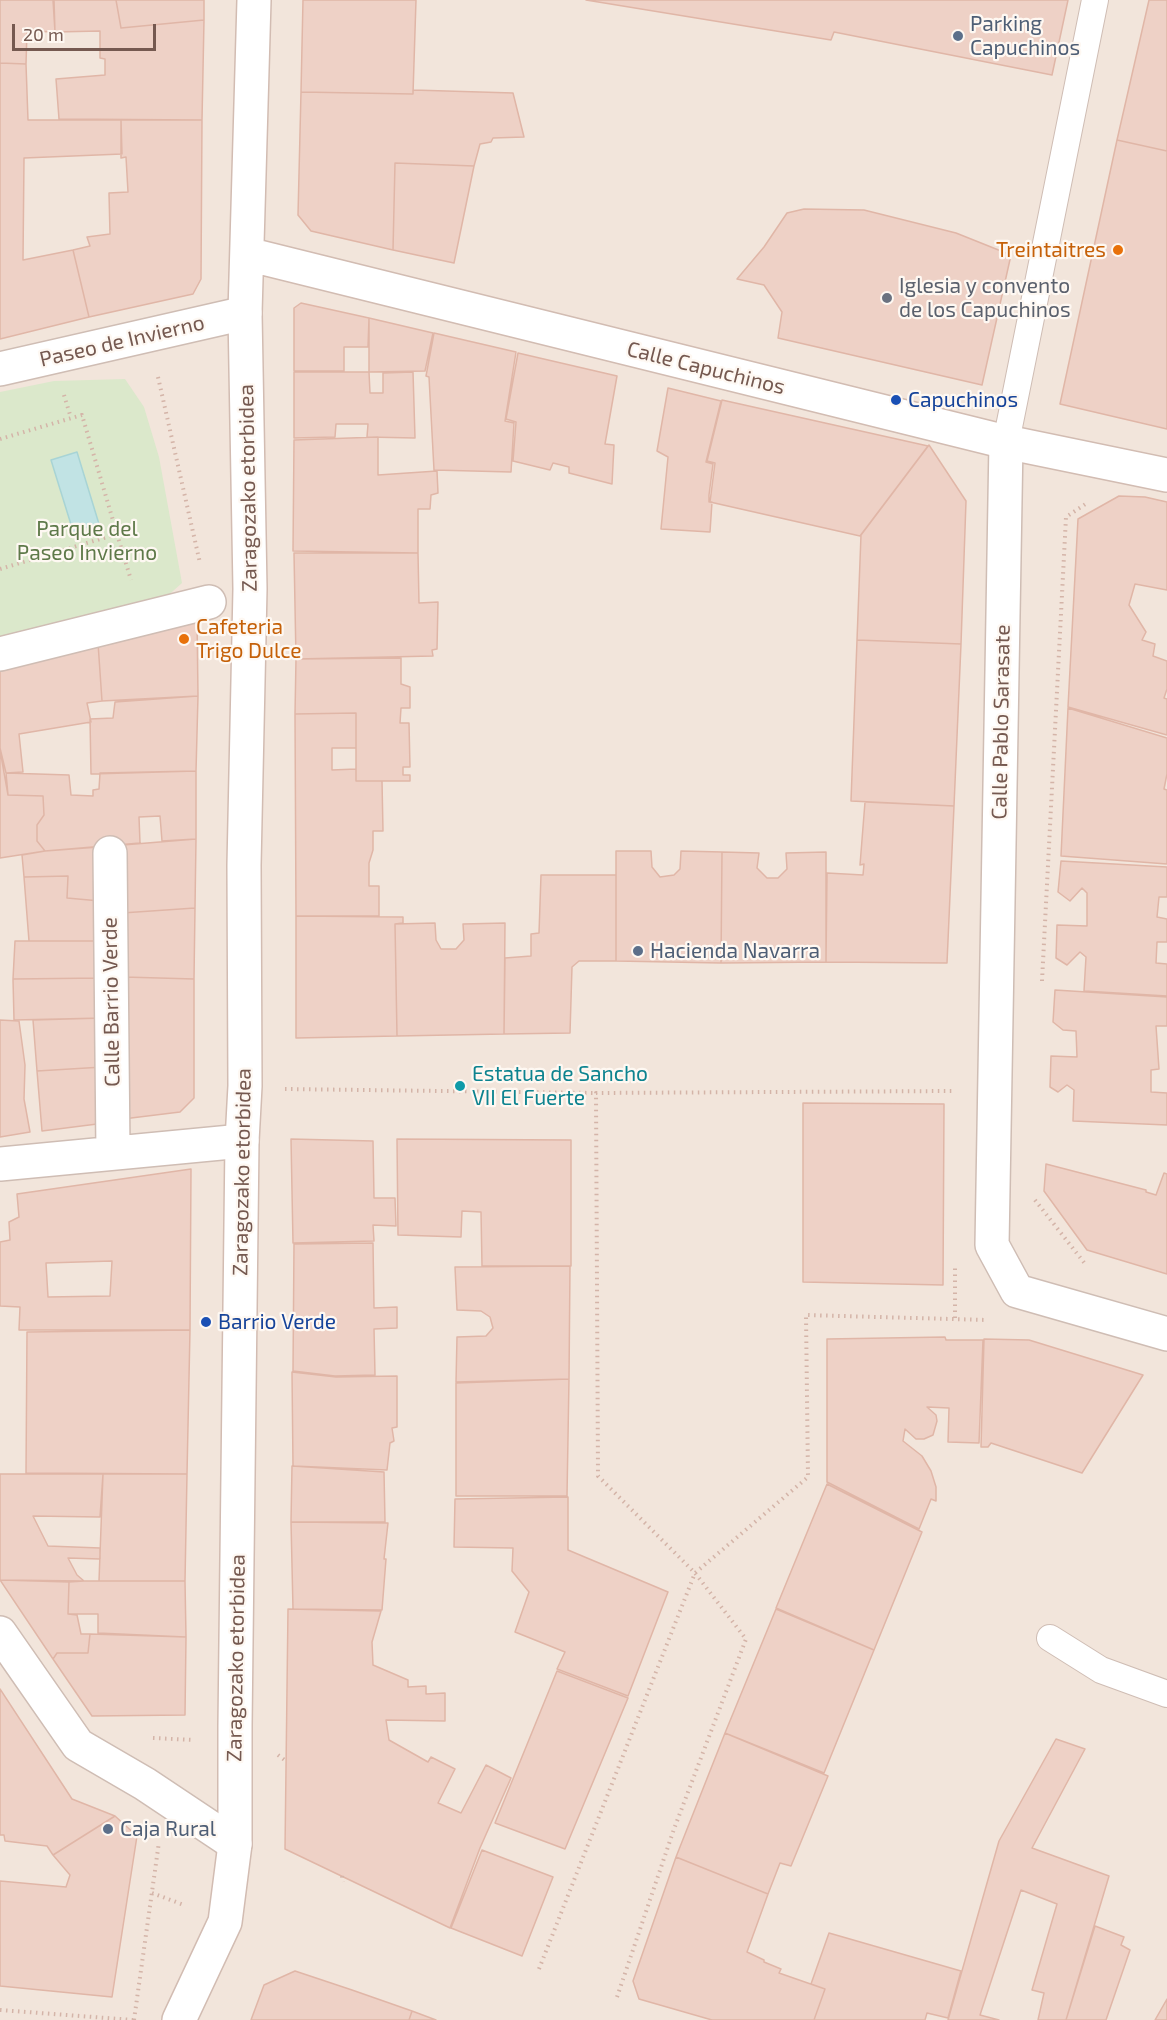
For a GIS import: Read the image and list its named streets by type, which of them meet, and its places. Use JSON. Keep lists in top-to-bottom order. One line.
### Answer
{"streets":{"street":["Paseo de Invierno","Calle Capuchinos","Zaragozako etorbidea","Calle Pablo Sarasate","Calle Barrio Verde"]},"crossings":[["Paseo de Invierno","Zaragozako etorbidea"],["Calle Capuchinos","Zaragozako etorbidea"],["Calle Capuchinos","Calle Pablo Sarasate"]],"parks":["Parque del Paseo Invierno"],"places":["Parking Capuchinos","Treintaitres","Iglesia y convento de los Capuchinos","Capuchinos","Cafeteria Trigo Dulce","Hacienda Navarra","Estatua de Sancho VII El Fuerte","Barrio Verde","Caja Rural"],"scale_bar":"20 m"}
